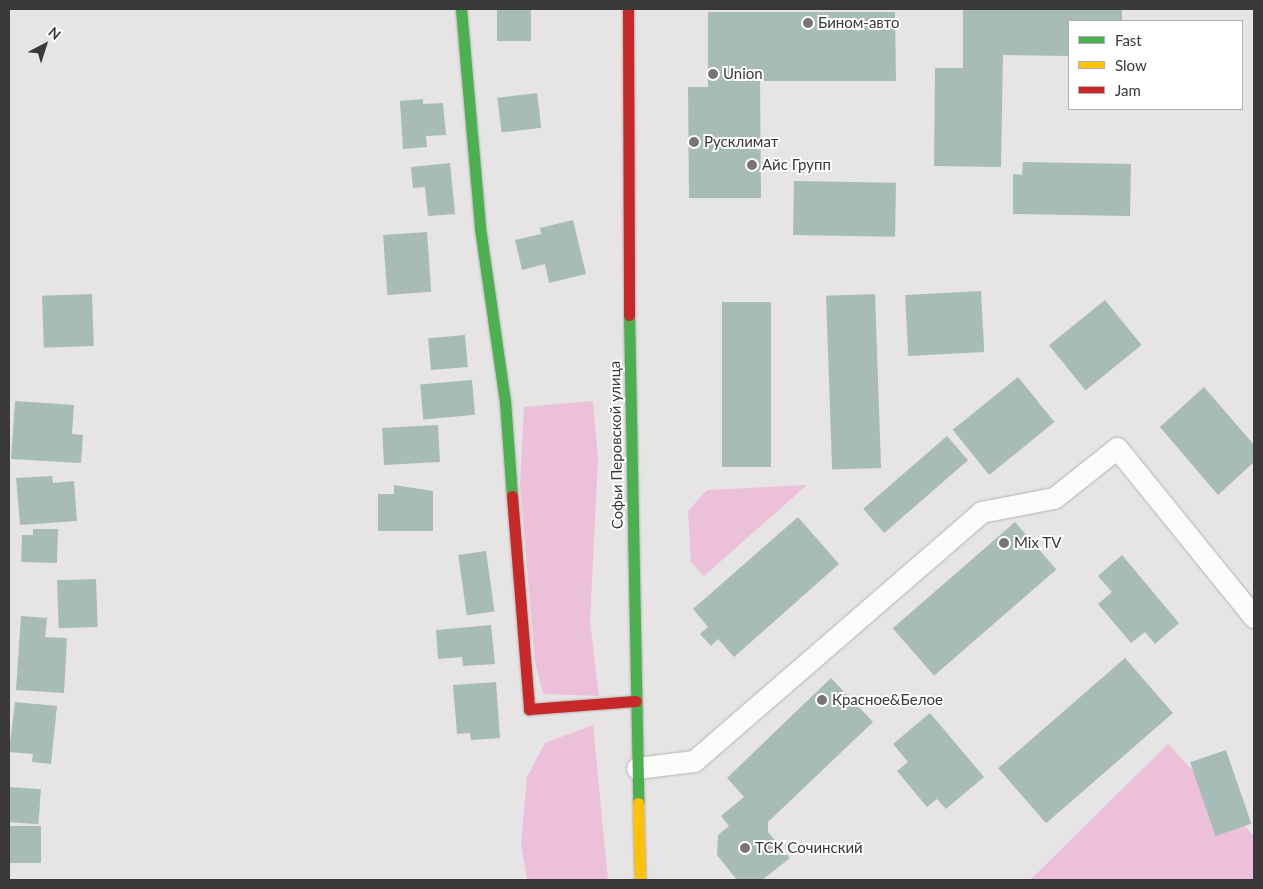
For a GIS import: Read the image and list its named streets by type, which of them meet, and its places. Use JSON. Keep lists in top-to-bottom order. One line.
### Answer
{"streets":{"main road":["Софьи Перовской улица"]},"places":["Бином-авто","Union","Русклимат","Айс Групп","Mix TV","Красное&Белое","ТСК Сочинский"],"legend":["Fast","Slow","Jam"],"north":"top right"}
